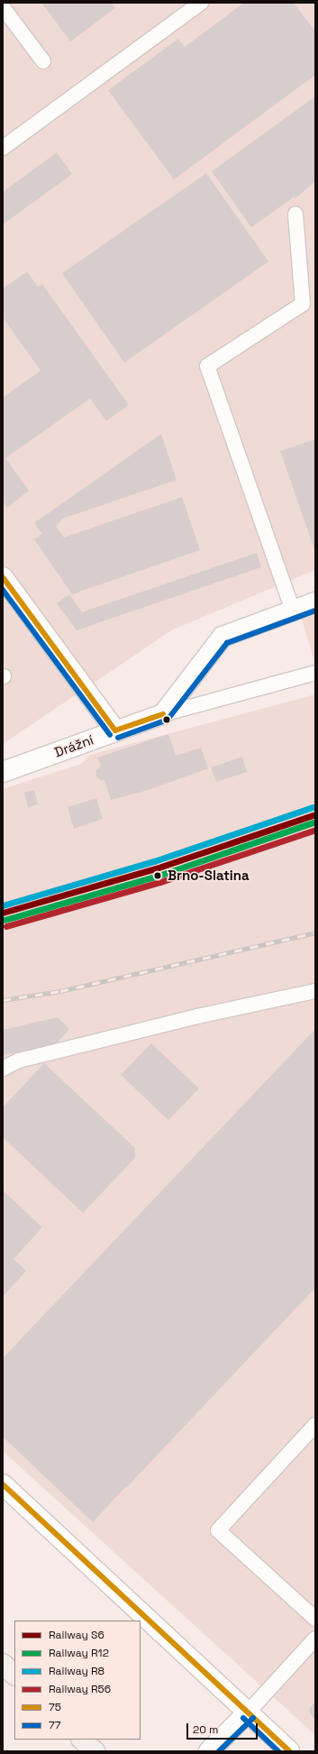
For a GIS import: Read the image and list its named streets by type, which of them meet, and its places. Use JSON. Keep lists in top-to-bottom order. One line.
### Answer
{"streets":{"street":["Drážní"]},"places":["Brno-Slatina"],"lines":["transit line 75","transit line 77","rail line R8","rail line S6","rail line R12","rail line R56"],"legend":["Railway S6","Railway R12","Railway R8","Railway R56","75","77"],"scale_bar":"20 m"}
